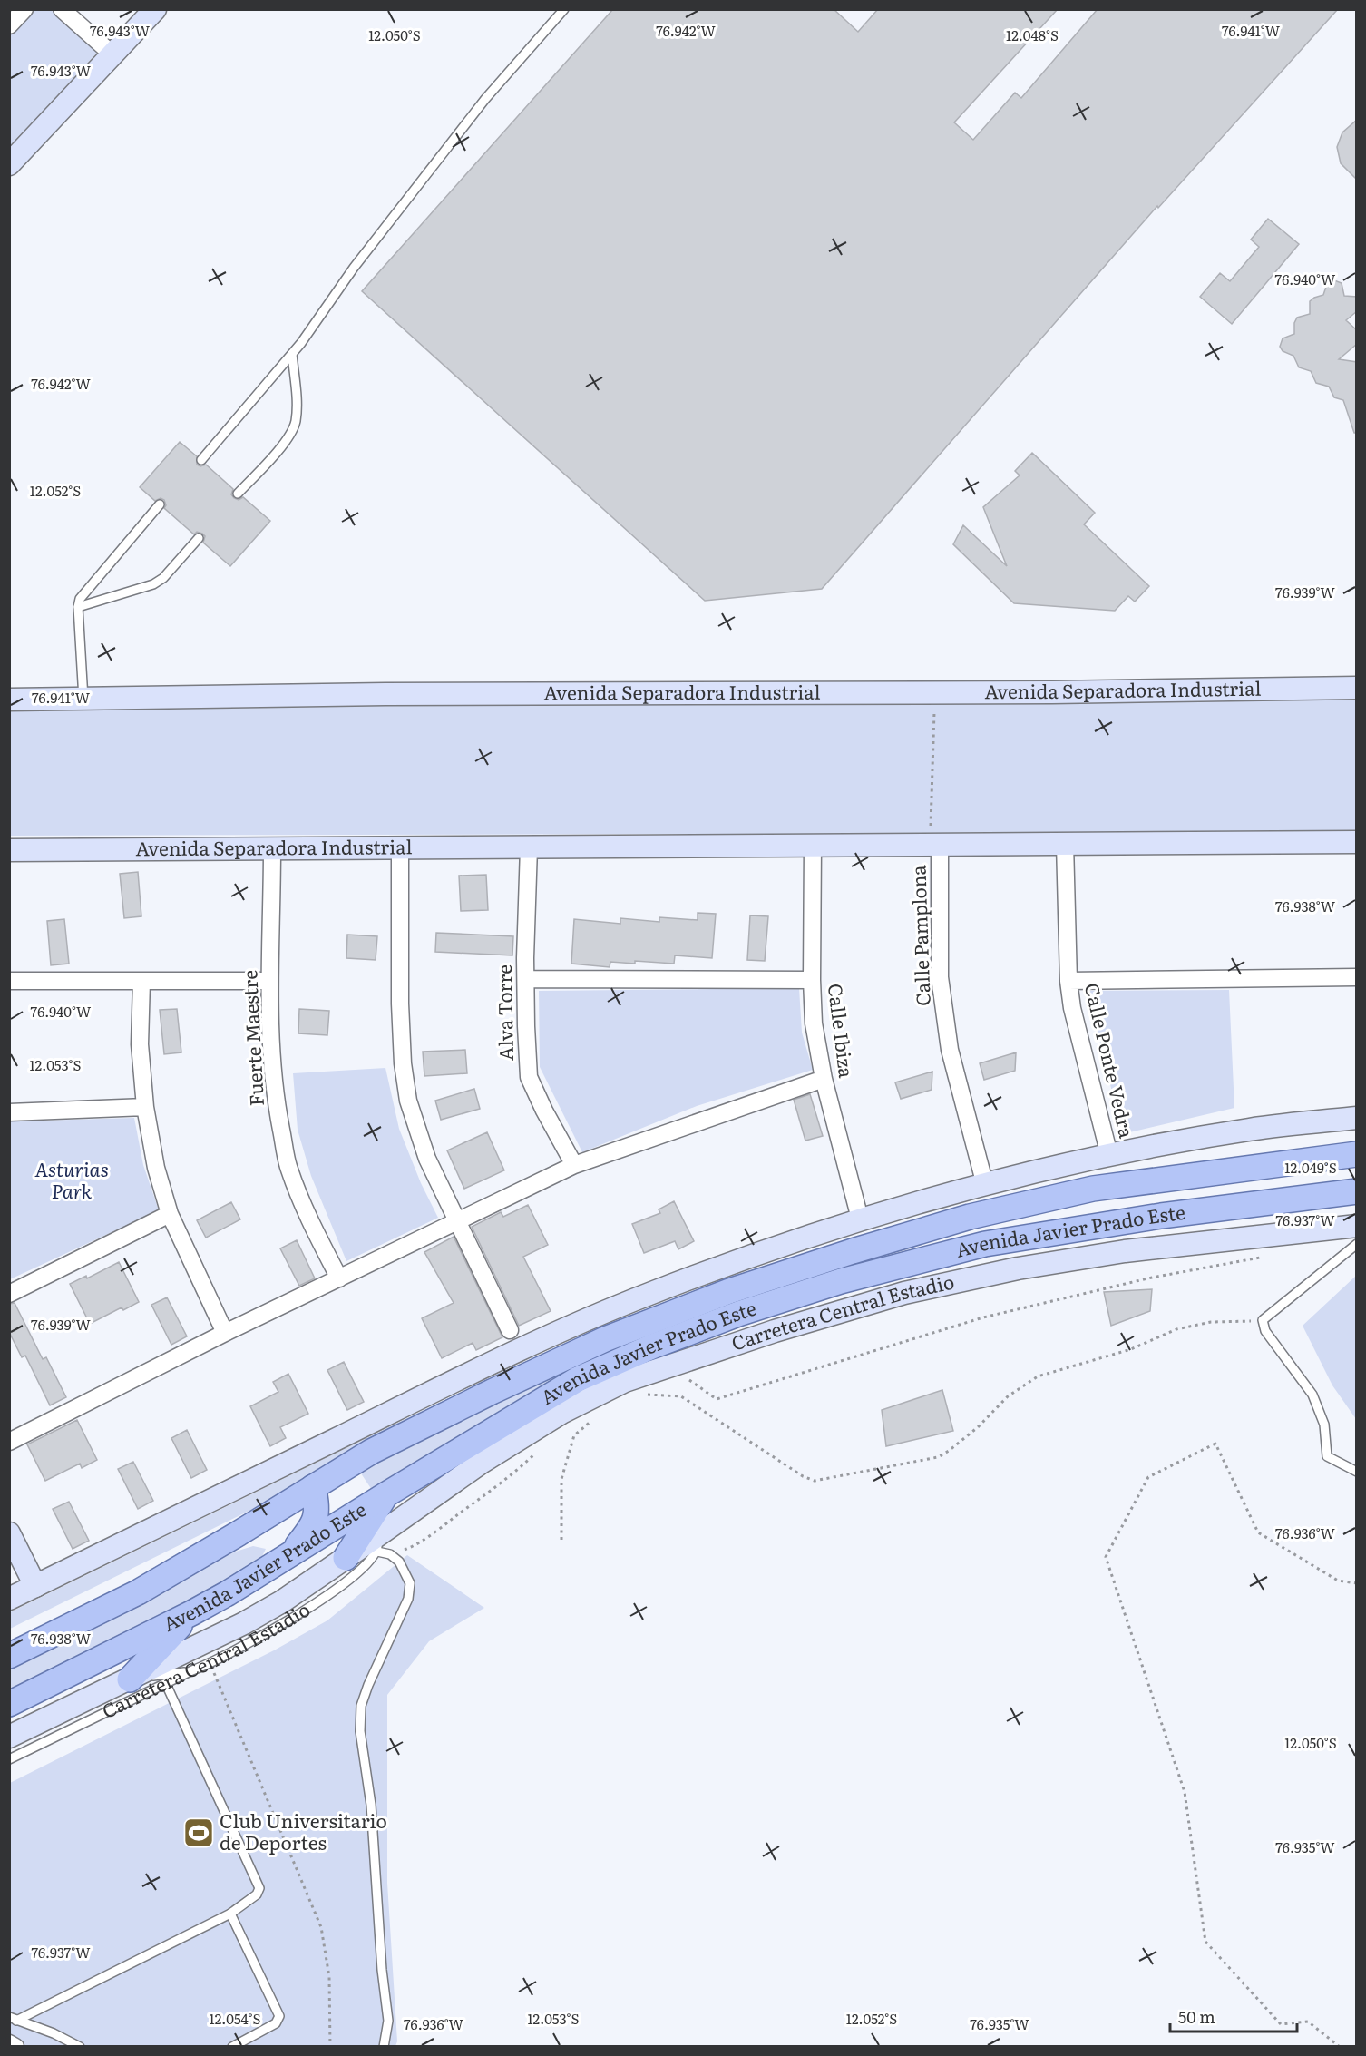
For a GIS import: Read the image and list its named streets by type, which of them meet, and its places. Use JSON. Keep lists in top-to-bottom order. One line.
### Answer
{"streets":{"main road":["Avenida Javier Prado Este"],"street":["Avenida Separadora Industrial","Calle Pamplona","Alva Torre","Calle Ibiza","Fuerte Maestre","Calle Ponte Vedra","Carretera Central Estadio"]},"crossings":[["Avenida Separadora Industrial","Calle Pamplona"],["Avenida Separadora Industrial","Alva Torre"],["Avenida Separadora Industrial","Calle Ibiza"],["Avenida Separadora Industrial","Fuerte Maestre"],["Avenida Separadora Industrial","Calle Ponte Vedra"]],"parks":["Asturias Park"],"places":{"sports":["Club Universitario de Deportes"]},"scale_bar":"50 m","coordinates":["76.943°W","76.942°W","76.941°W","12.050°S","12.048°S","76.940°W","12.052°S","76.939°W","76.938°W","12.053°S","12.049°S","76.937°W","76.936°W","76.935°W","12.054°S"]}
